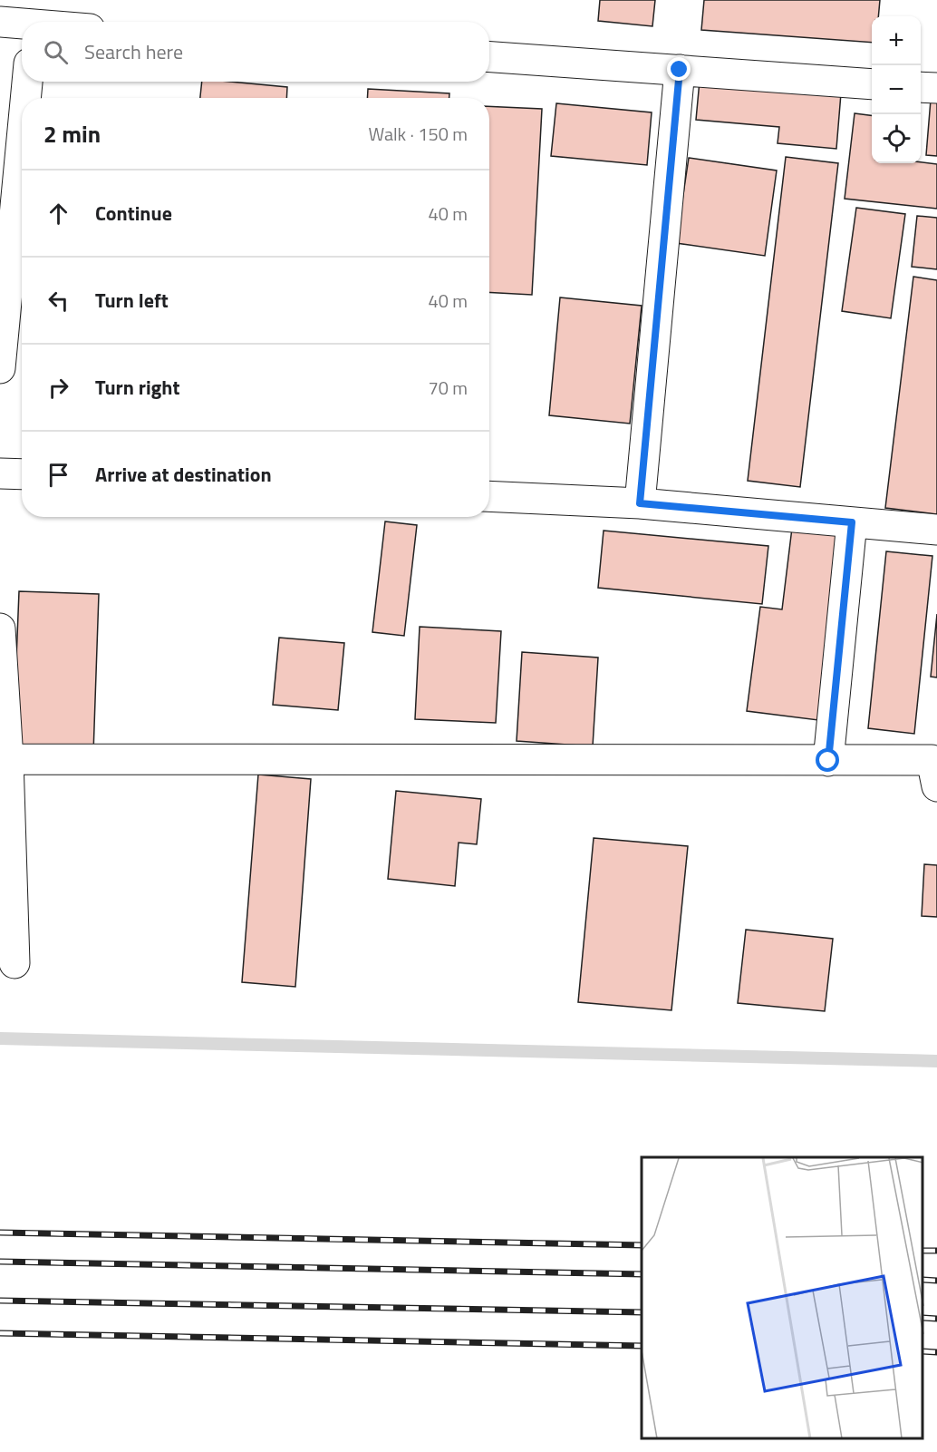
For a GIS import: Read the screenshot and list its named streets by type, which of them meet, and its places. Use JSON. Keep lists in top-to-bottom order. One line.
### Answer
{"page":{"map_buttons":["+","−"],"search":"Search here","heading":["2 min","Walk · 150 m"],"list":[["Continue","40 m"],["Turn left","40 m"],["Turn right","70 m"],"Arrive at destination"]}}
